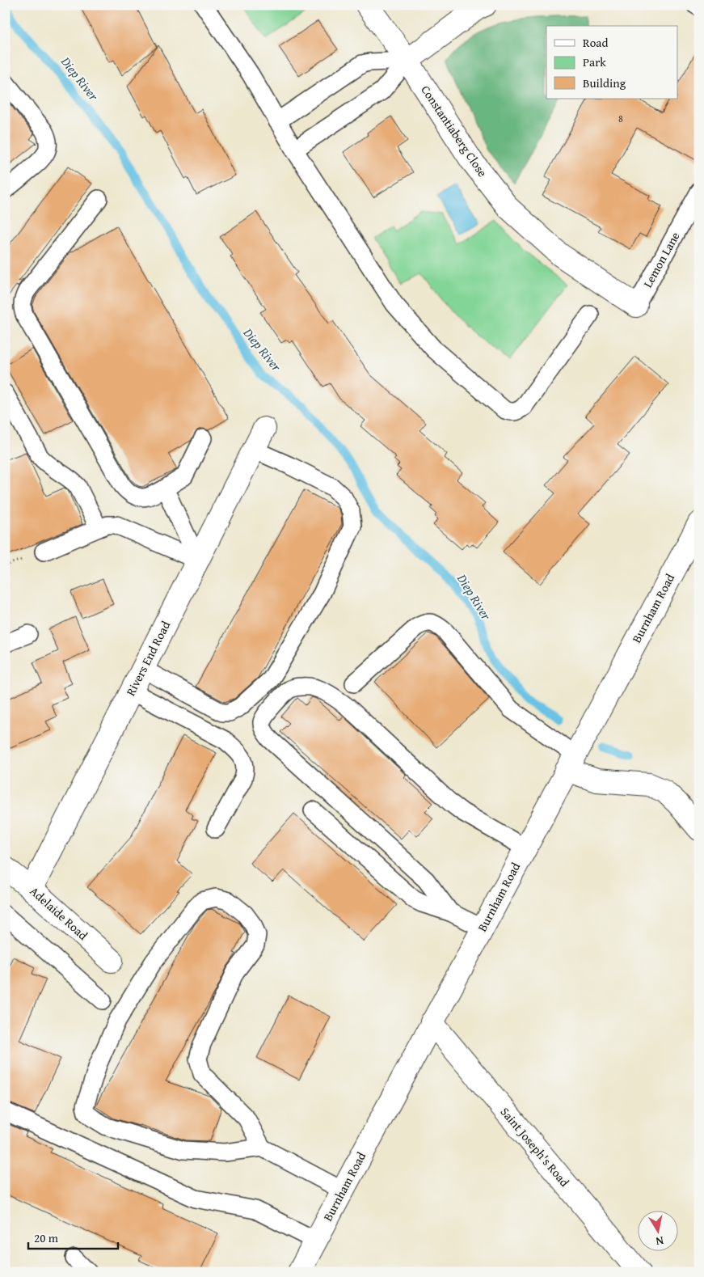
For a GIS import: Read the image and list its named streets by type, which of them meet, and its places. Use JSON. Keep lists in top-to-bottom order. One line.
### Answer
{"streets":{"street":["Constantiaberg Close","Burnham Road","Rivers End Road","Adelaide Road","Saint Joseph's Road"],"lane":["Lemon Lane"]},"crossings":[["Constantiaberg Close","Lemon Lane"],["Burnham Road","Saint Joseph's Road"],["Rivers End Road","Adelaide Road"]],"water":["Diep River"],"house_numbers":["8"],"legend":["Road","Park","Building"],"scale_bar":"20 m","north":"bottom"}
